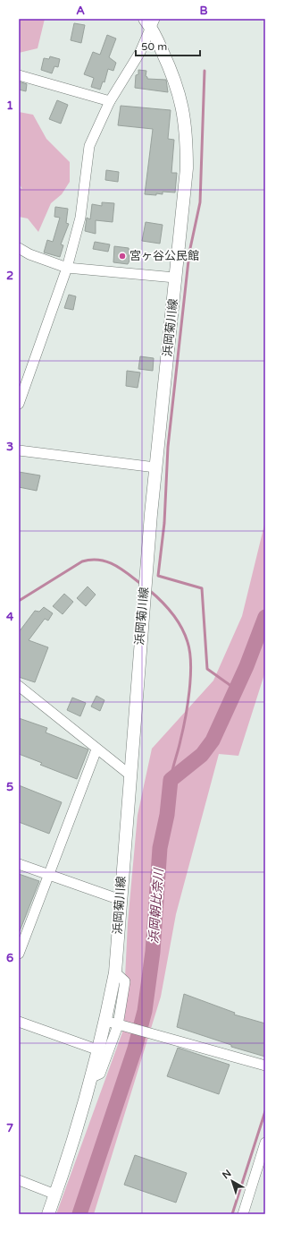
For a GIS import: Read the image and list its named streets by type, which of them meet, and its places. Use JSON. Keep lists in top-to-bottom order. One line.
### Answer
{"streets":{"main road":["浜岡菊川線"]},"water":["浜岡朝比奈川"],"places":["宮ヶ谷公民館"],"scale_bar":"50 m","north":"top left","grid":{"columns":["A","B"],"rows":["1","2","3","4","5","6","7"]}}
